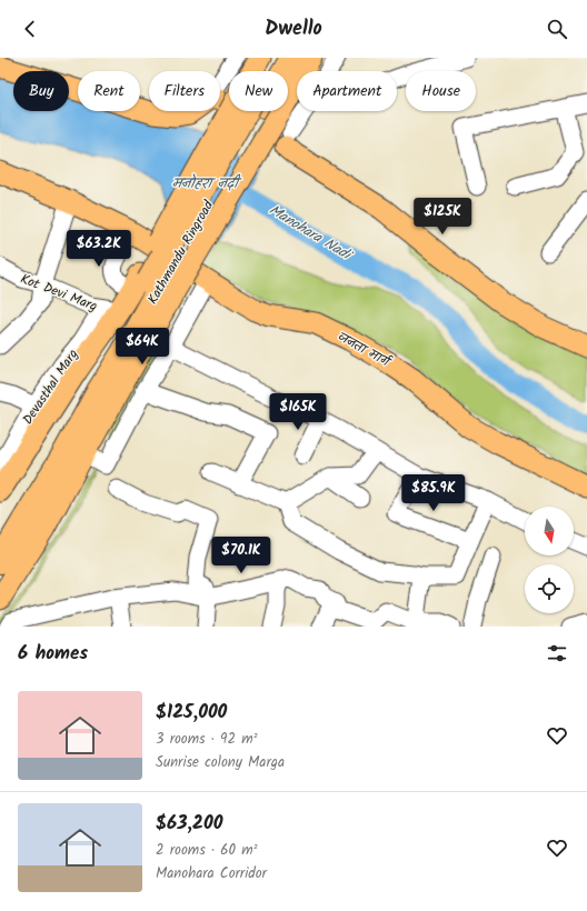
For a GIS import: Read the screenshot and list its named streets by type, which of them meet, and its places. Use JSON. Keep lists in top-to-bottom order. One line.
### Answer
{"streets":{"highway":["Kathmandu Ringroad"],"main road":["जनता मार्ग"],"street":["Kot Devi Marg","Devasthal Marg"]},"crossings":[["Kot Devi Marg","Devasthal Marg"]],"water":["मनोहरा नदी","Manohara Nadi"],"north":"bottom","page":{"header":"Dwello","chip":["Buy","Rent","Filters","New","Apartment","House"],"price":["$125K","$63.2K","$64K","$165K","$85.9K","$70.1K"],"heading":"6 homes","list":[{"name":"$125,000","note":"3 rooms · 92 m² · Sunrise colony Marga"},{"name":"$63,200","note":"2 rooms · 60 m² · Manohara Corridor"}]}}
